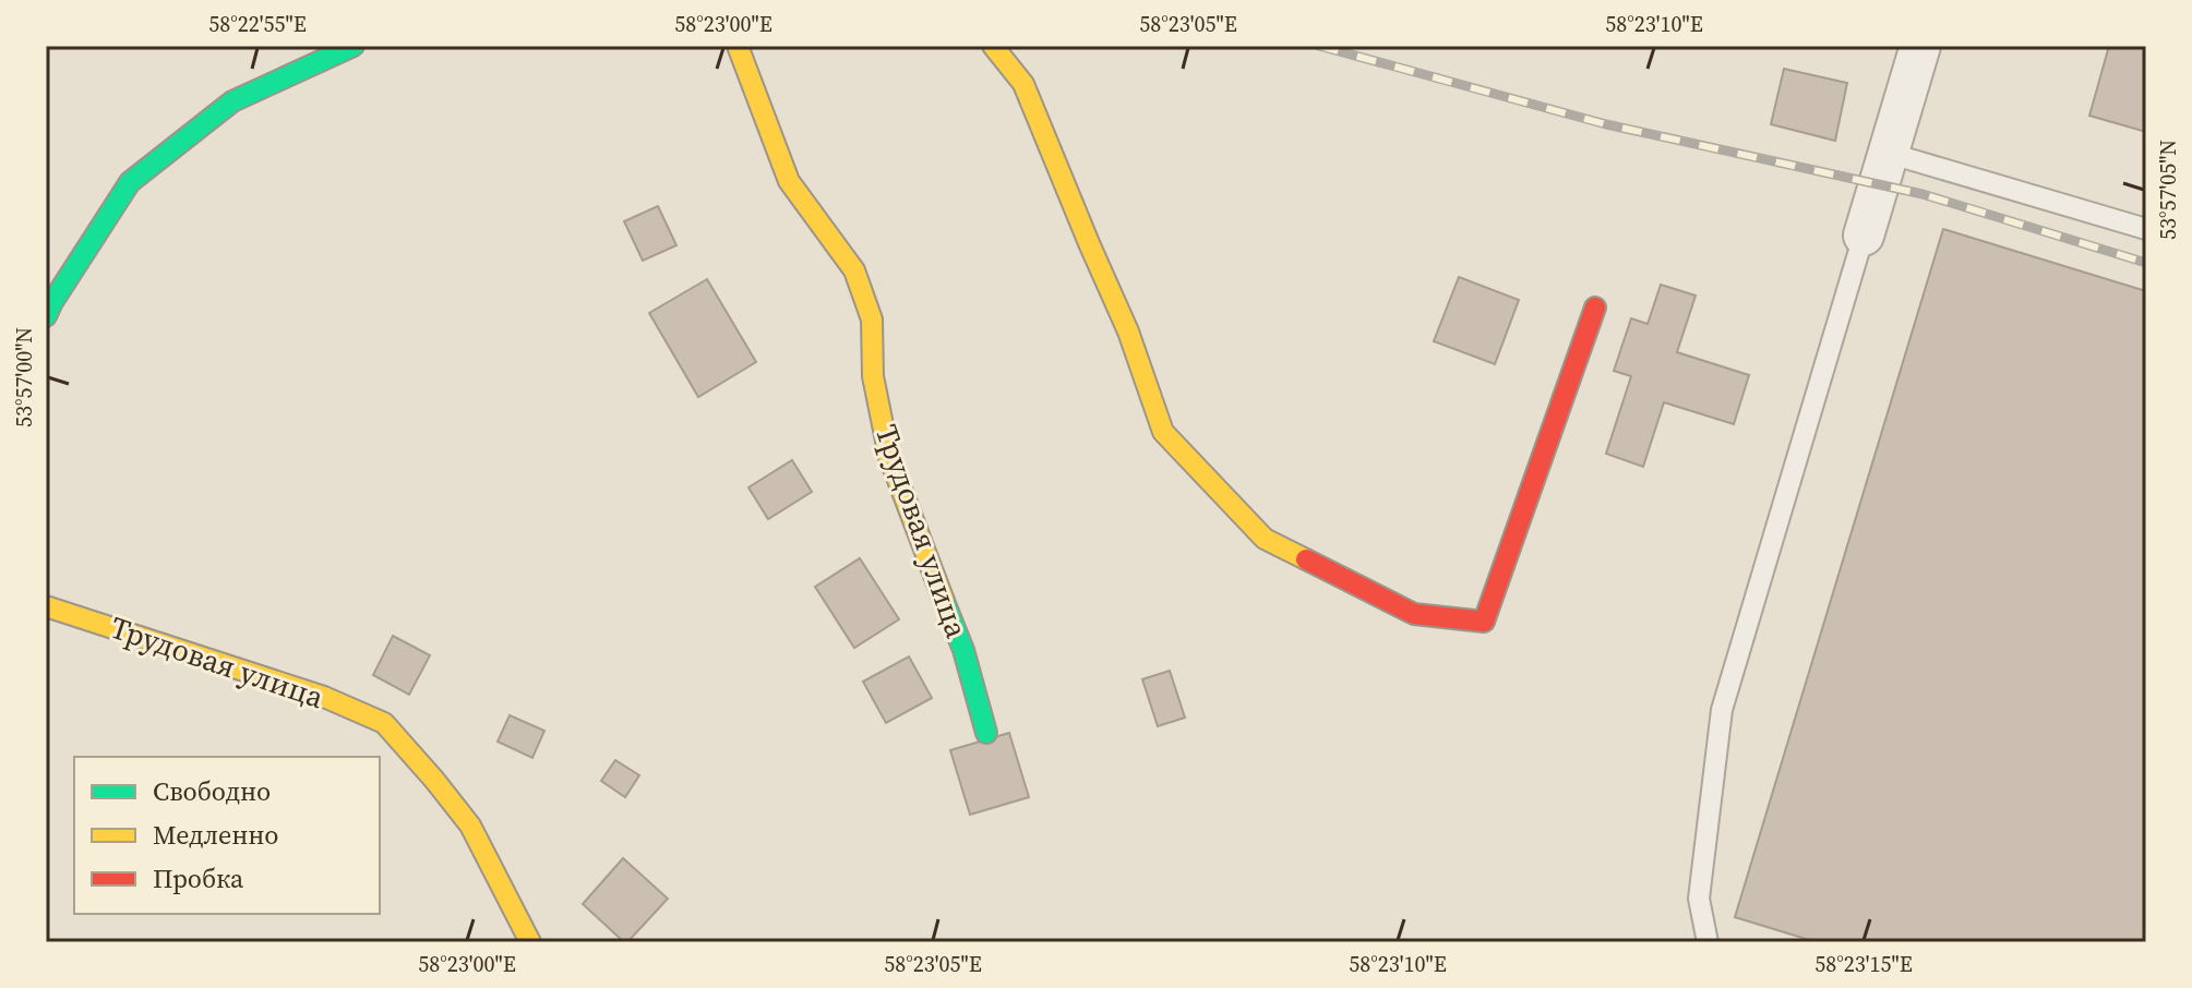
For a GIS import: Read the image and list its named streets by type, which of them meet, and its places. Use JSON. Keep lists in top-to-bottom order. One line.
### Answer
{"streets":{"street":["Трудовая улица"]},"legend":["Свободно","Медленно","Пробка"],"coordinates":["58°22'55\"E","58°23'00\"E","58°23'05\"E","58°23'10\"E","53°57'05\"N","53°57'00\"N","58°23'15\"E"]}
